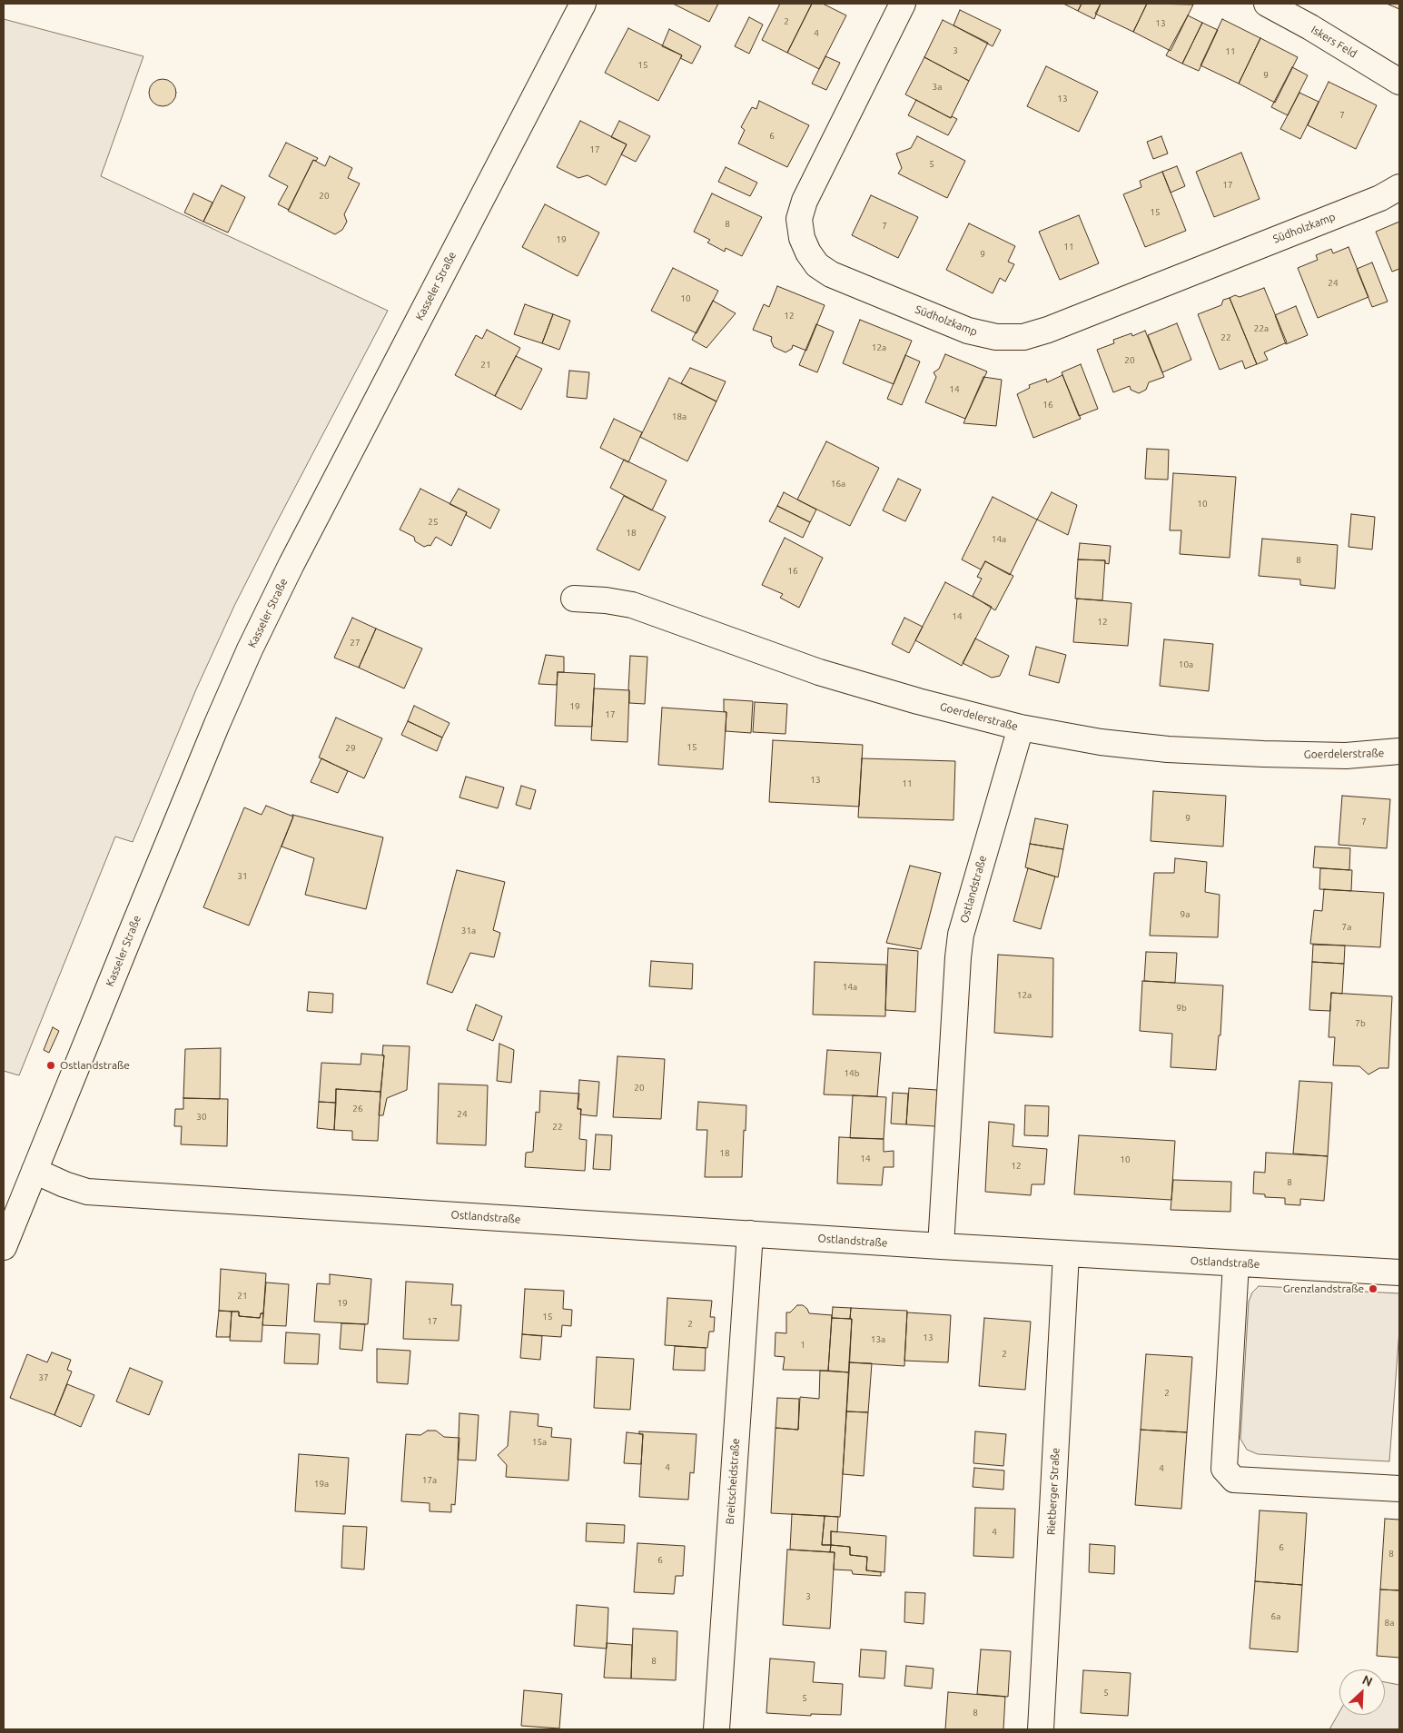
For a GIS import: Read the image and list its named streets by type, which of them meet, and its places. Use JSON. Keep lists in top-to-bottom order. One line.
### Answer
{"streets":{"street":["Iskers Feld","Südholzkamp","Kasseler Straße","Goerdelerstraße","Ostlandstraße","Breitscheidstraße","Rietberger Straße"]},"crossings":[["Kasseler Straße","Ostlandstraße"],["Goerdelerstraße","Ostlandstraße"],["Ostlandstraße","Breitscheidstraße"],["Ostlandstraße","Rietberger Straße"]],"places":["Ostlandstraße","Grenzlandstraße"],"house_numbers":["2","13","4","3","11","15","9","3a","13","7","6","17","5","17","20","15","8","7","19","11","9","24","10","12","22a","22","12a","20","21","14","16","18a","16a","10","25","18","14a","8","16","14","12","27","10a","19","17","15","29","13","11","9","7","31","9a","7a","31a","14a","12a","9b","7b","14b","20","26","24","30","22","18","14","10","12","8","21","19","15","17","2","13","13a","1","2","37","2","15a","4","4","17a","19a","4","6","8","6","3","6a","8a","8","5","5","8"],"north":"top right"}
